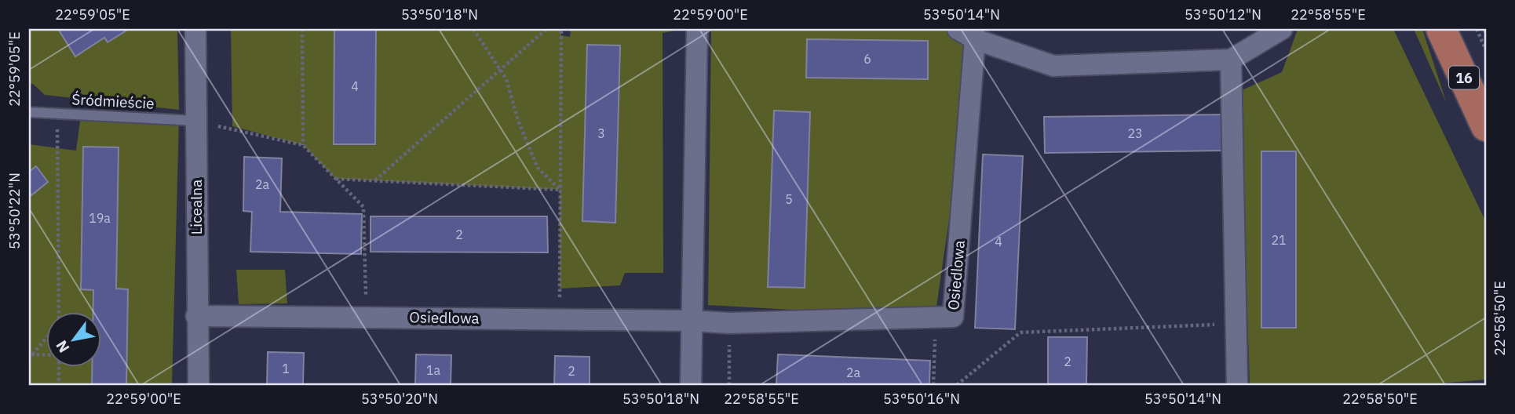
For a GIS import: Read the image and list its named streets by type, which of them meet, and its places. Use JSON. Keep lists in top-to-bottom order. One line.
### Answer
{"streets":{"main road":["16"],"street":["Licealna","Osiedlowa"],"lane":["Śródmieście"]},"crossings":[["Śródmieście","Licealna"],["Licealna","Osiedlowa"]],"house_numbers":["6","4","3","23","2a","5","19a","2","21","4","2","1","1a","2","2a"],"north":"bottom left","coordinates":["22°59'05\"E","53°50'18\"N","22°59'00\"E","53°50'14\"N","53°50'12\"N","22°58'55\"E","53°50'22\"N","22°58'50\"E","53°50'20\"N","53°50'16\"N"]}
